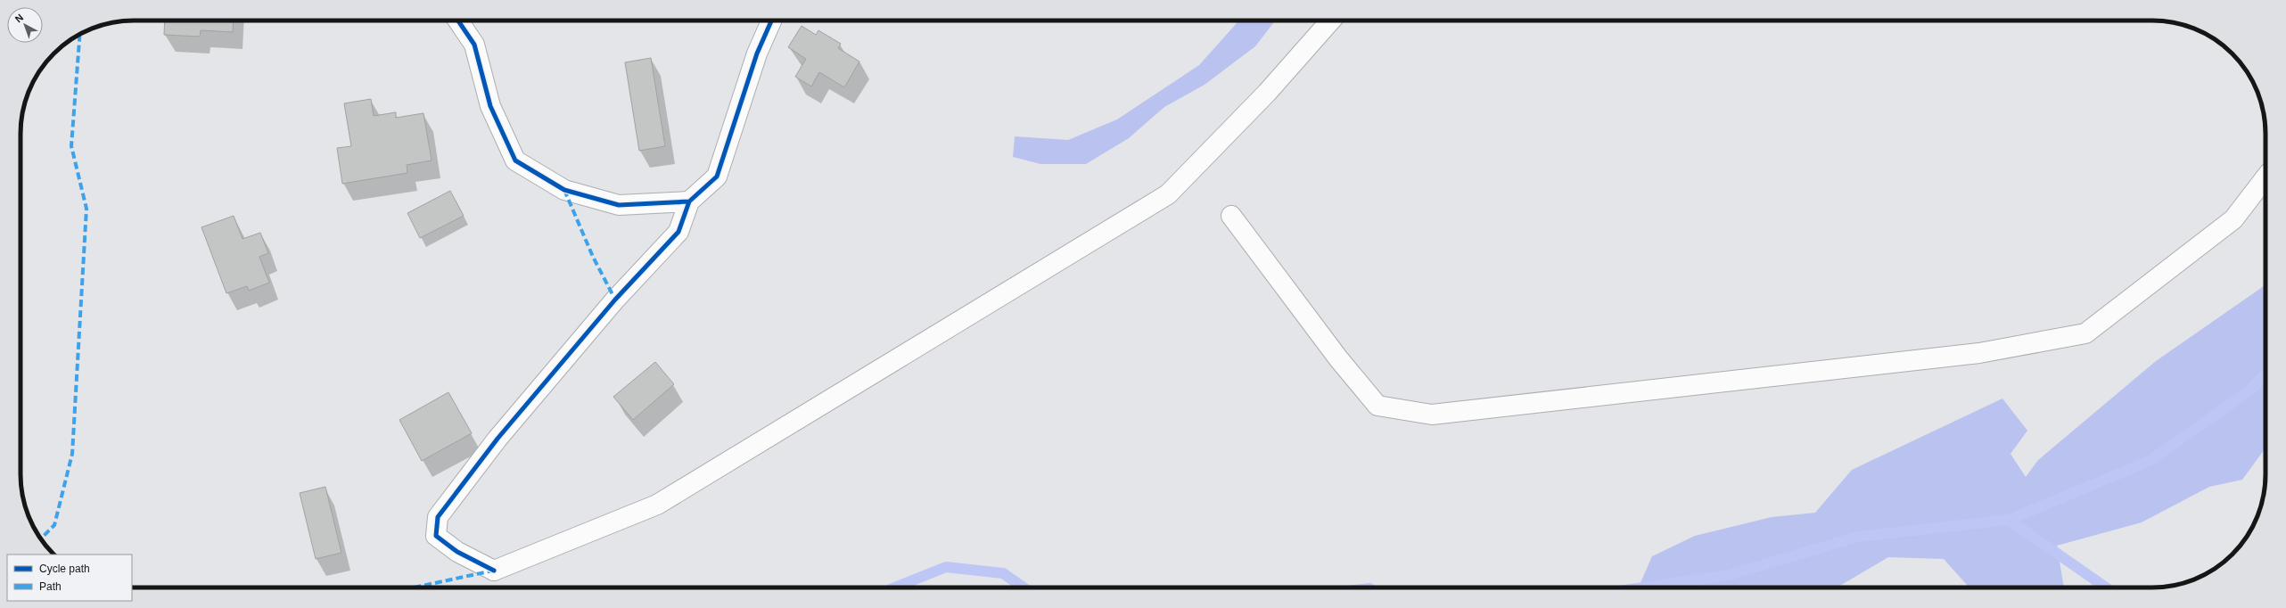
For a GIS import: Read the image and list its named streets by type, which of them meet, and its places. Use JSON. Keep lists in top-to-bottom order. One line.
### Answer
{"legend":["Cycle path","Path"],"north":"top left"}
